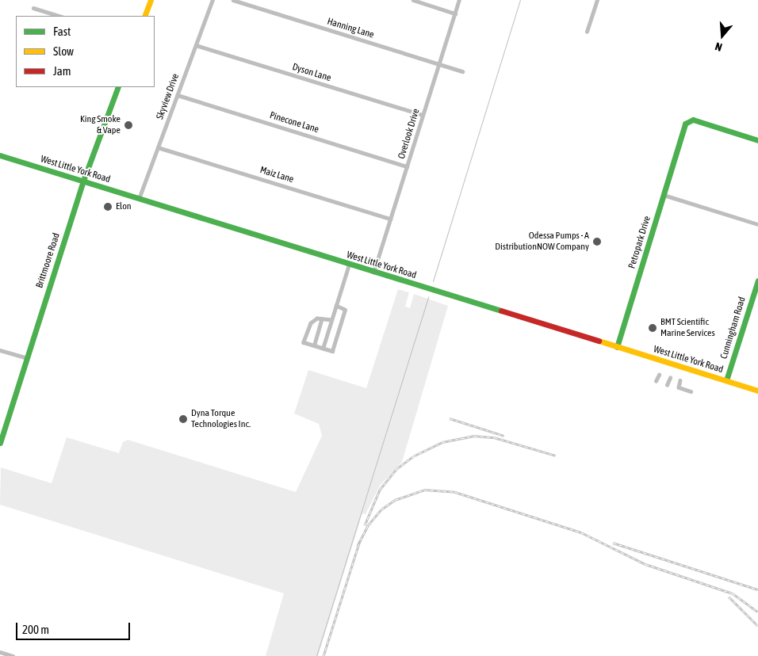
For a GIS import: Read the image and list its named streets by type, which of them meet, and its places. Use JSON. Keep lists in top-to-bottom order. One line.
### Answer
{"streets":{"main road":["West Little York Road","Petropark Drive","Brittmoore Road","Cunningham Road"],"street":["Hanning Lane","Dyson Lane","Skyview Drive","Pinecone Lane","Overlook Drive","Maiz Lane"]},"crossings":[["Hanning Lane","Overlook Drive"],["Dyson Lane","Skyview Drive"],["Dyson Lane","Overlook Drive"],["Skyview Drive","Pinecone Lane"],["Skyview Drive","West Little York Road"],["Skyview Drive","Maiz Lane"],["Pinecone Lane","Overlook Drive"],["Overlook Drive","West Little York Road"],["Overlook Drive","Maiz Lane"],["West Little York Road","Petropark Drive"],["West Little York Road","Brittmoore Road"],["West Little York Road","Cunningham Road"]],"places":["King Smoke & Vape","Elon","Odessa Pumps - A DistributionNOW Company","BMT Scientific Marine Services","Dyna Torque Technologies Inc."],"legend":["Fast","Slow","Jam"],"scale_bar":"200 m","north":"bottom"}
